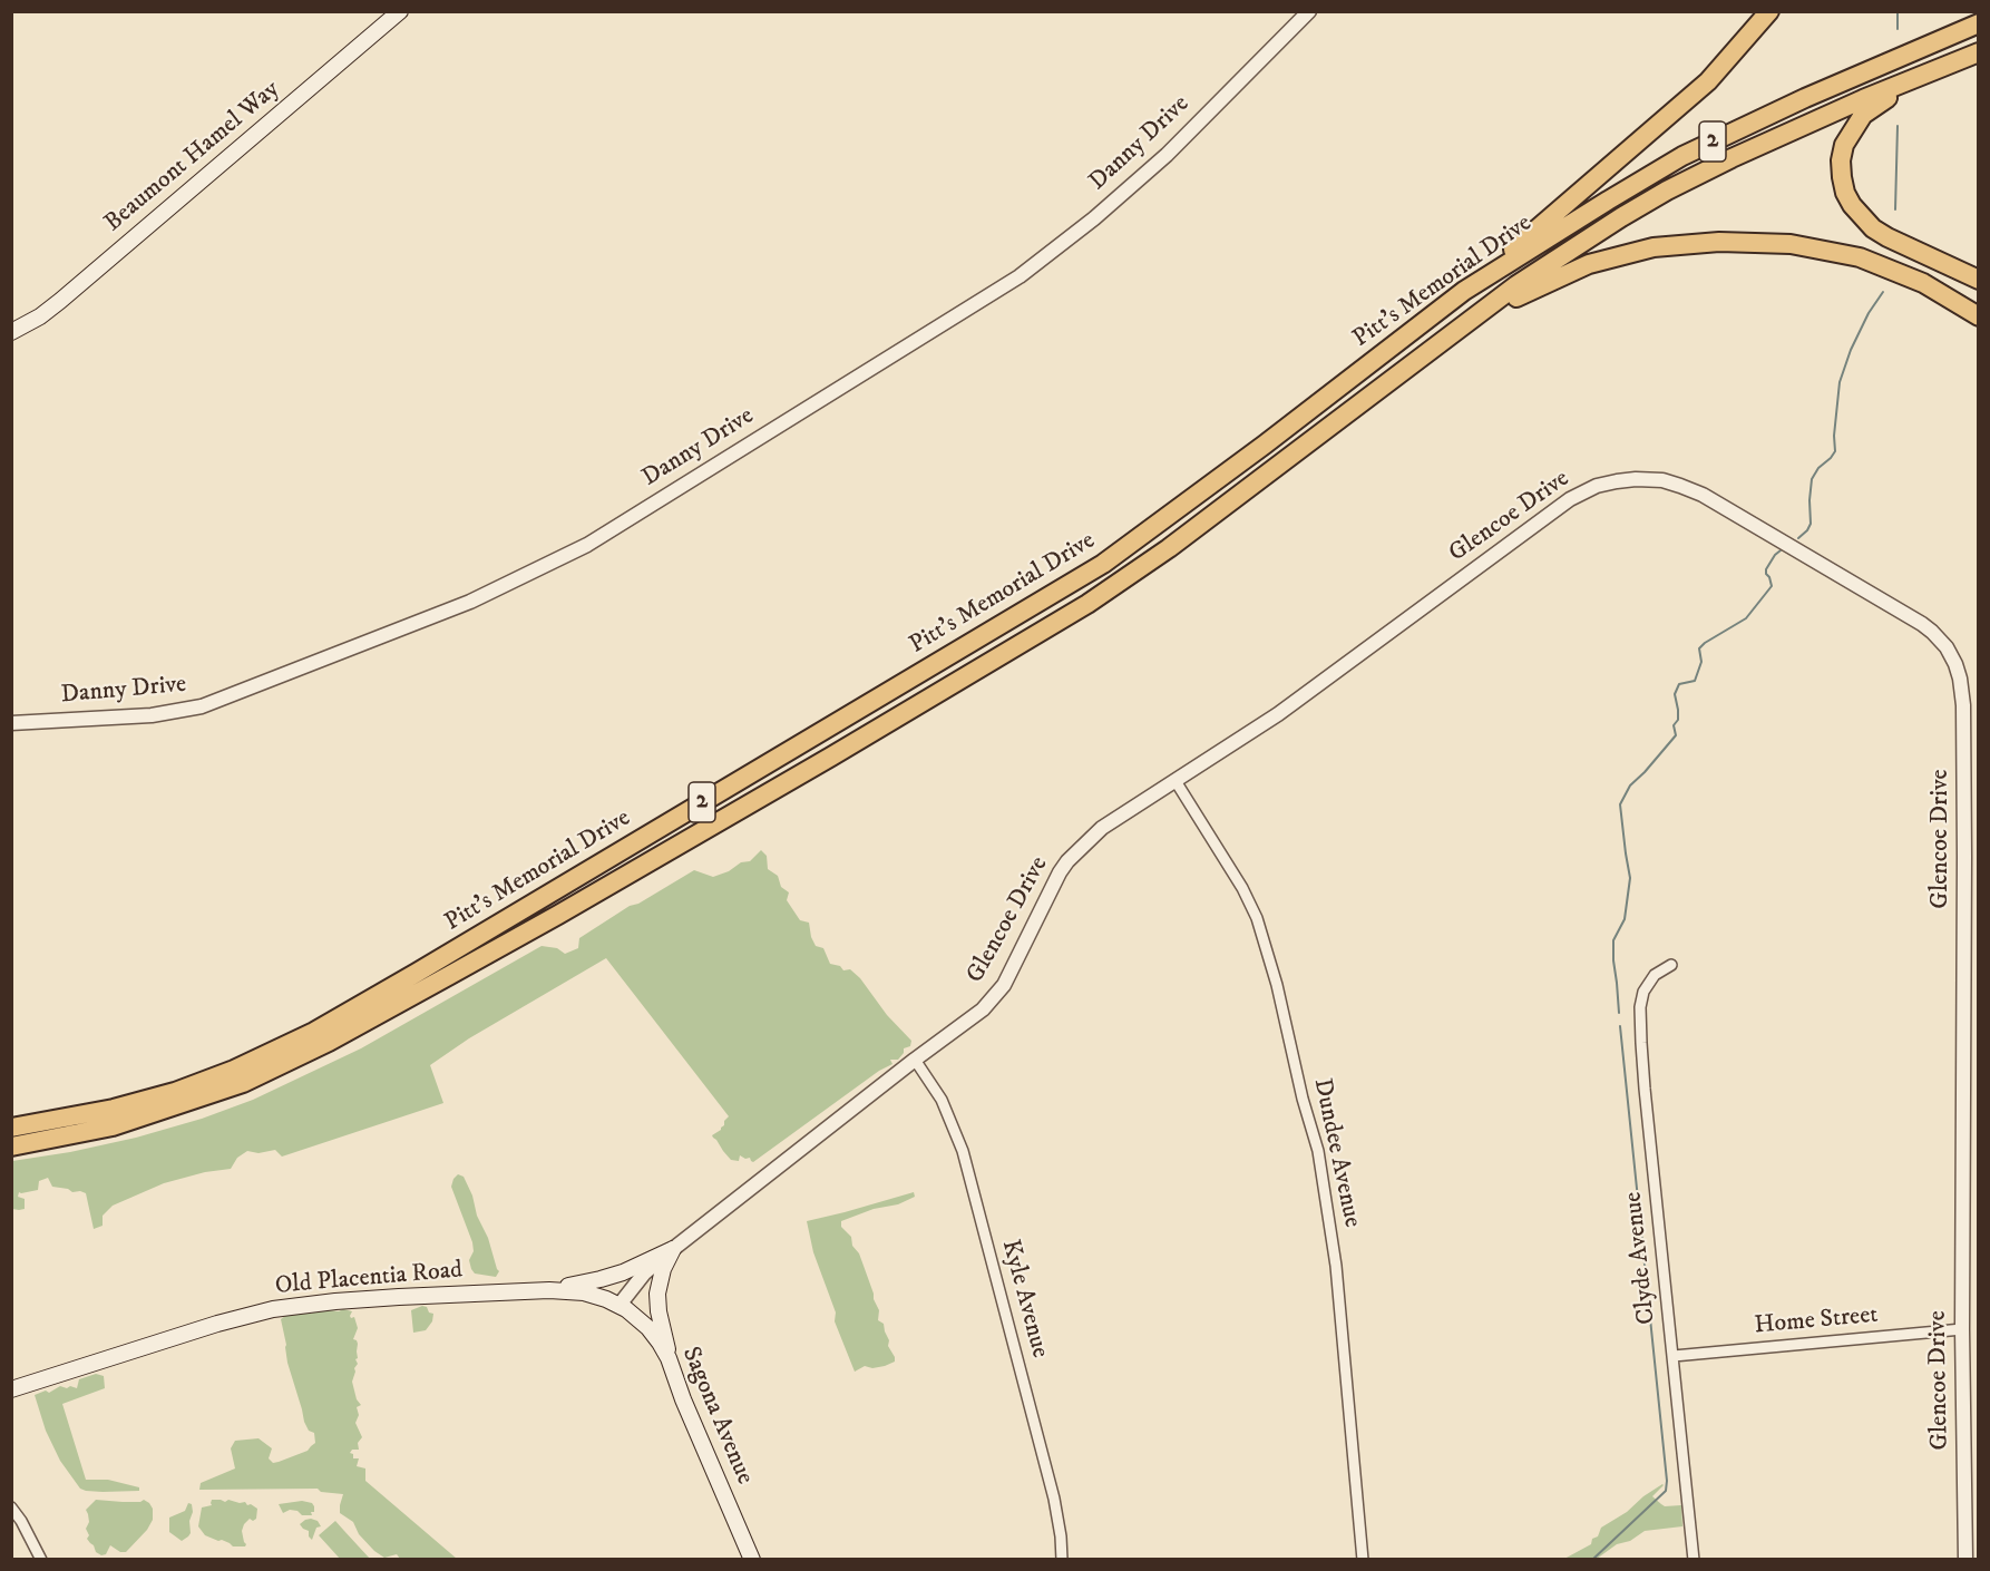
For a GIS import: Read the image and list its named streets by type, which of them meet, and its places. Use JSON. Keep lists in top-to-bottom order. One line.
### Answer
{"streets":{"highway":["2","Pitt's Memorial Drive"],"main road":["Beaumont Hamel Way","Old Placentia Road","Sagona Avenue"],"street":["Danny Drive","Glencoe Drive","Dundee Avenue","Clyde Avenue","Kyle Avenue","Home Street"]},"crossings":[["Glencoe Drive","Dundee Avenue"],["Glencoe Drive","Old Placentia Road"],["Glencoe Drive","Kyle Avenue"],["Glencoe Drive","Home Street"],["Glencoe Drive","Sagona Avenue"],["Clyde Avenue","Home Street"],["Old Placentia Road","Sagona Avenue"]]}
